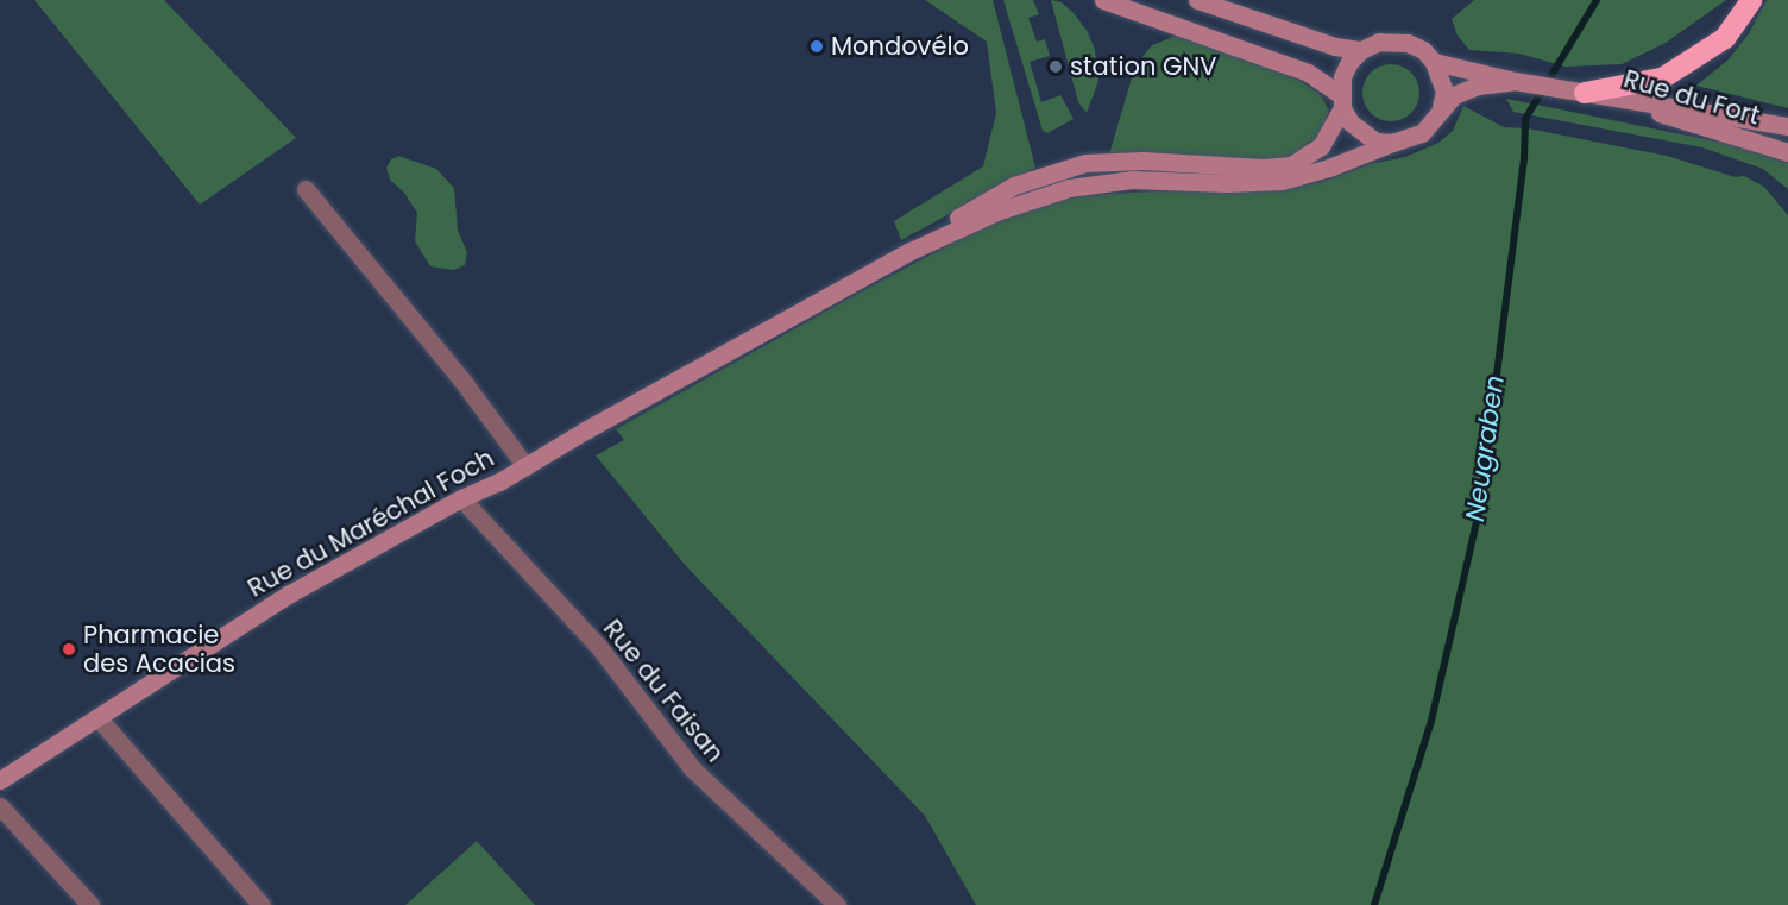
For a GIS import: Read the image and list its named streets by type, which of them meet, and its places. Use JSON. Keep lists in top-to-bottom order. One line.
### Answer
{"streets":{"main road":["Rue du Fort","Rue du Maréchal Foch"],"street":["Rue du Faisan"]},"crossings":[["Rue du Fort","Rue du Maréchal Foch"],["Rue du Maréchal Foch","Rue du Faisan"]],"water":["Neugraben"],"places":["Mondovélo","station GNV","Pharmacie des Acacias"]}
